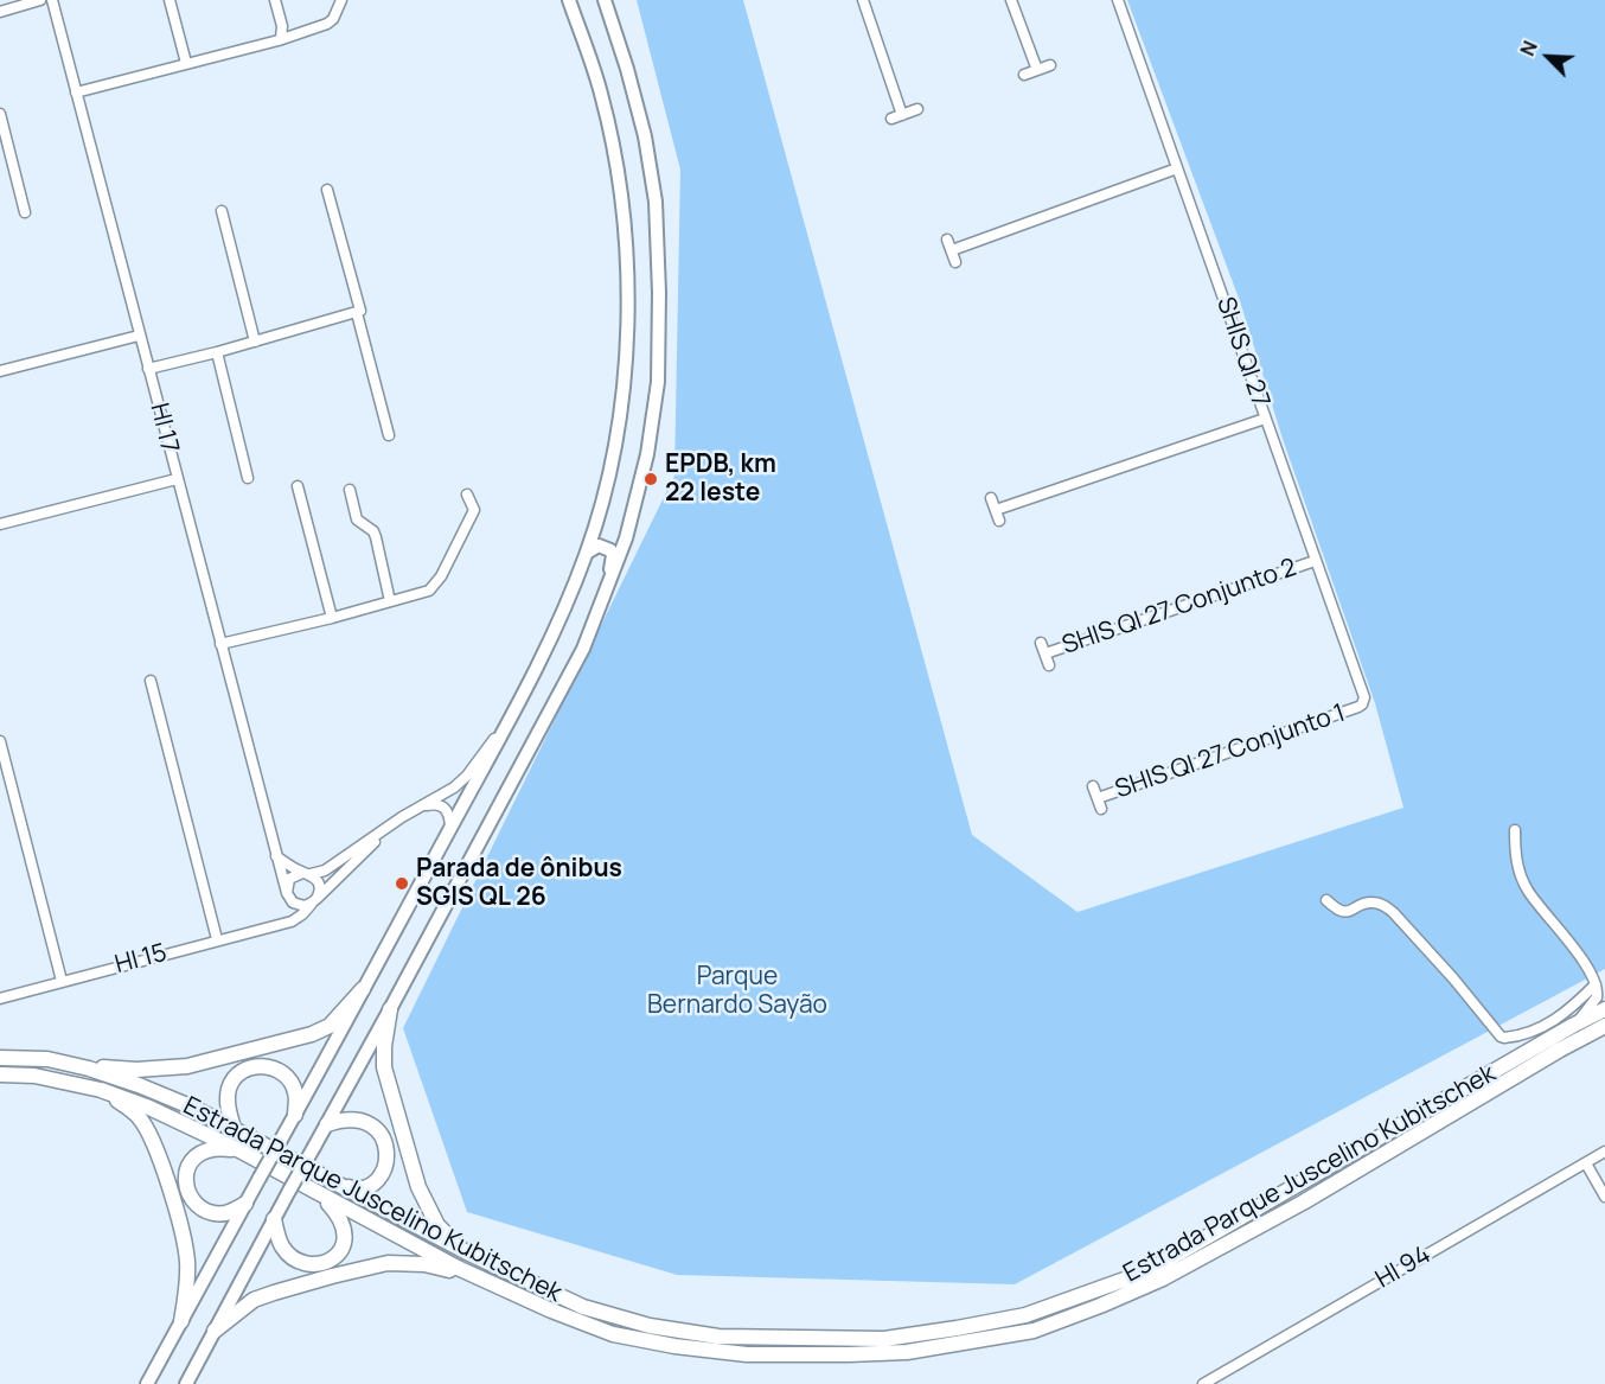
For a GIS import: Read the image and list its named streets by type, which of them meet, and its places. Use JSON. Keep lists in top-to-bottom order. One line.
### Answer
{"streets":{"highway":["Estrada Parque Juscelino Kubitschek"],"street":["SHIS QI 27","HI 17","SHIS QI 27 Conjunto 2","SHIS QI 27 Conjunto 1","HI 15","HI 94"]},"crossings":[["SHIS QI 27","SHIS QI 27 Conjunto 2"],["SHIS QI 27","SHIS QI 27 Conjunto 1"],["HI 17","HI 15"]],"parks":["Parque Bernardo Sayão"],"places":["EPDB, km 22 leste","Parada de ônibus SGIS QL 26"],"north":"top left"}
